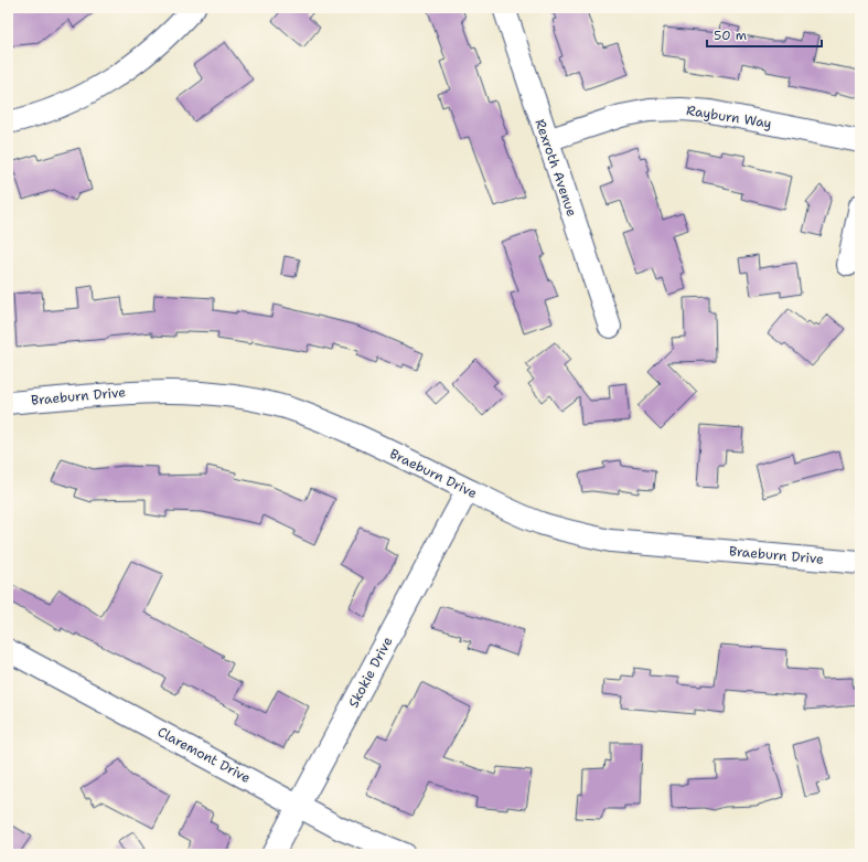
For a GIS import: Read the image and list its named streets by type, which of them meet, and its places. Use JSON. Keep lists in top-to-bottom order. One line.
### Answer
{"streets":{"street":["Rayburn Way","Rexroth Avenue","Braeburn Drive","Skokie Drive","Claremont Drive"]},"crossings":[["Rayburn Way","Rexroth Avenue"],["Braeburn Drive","Skokie Drive"],["Skokie Drive","Claremont Drive"]],"scale_bar":"50 m"}
